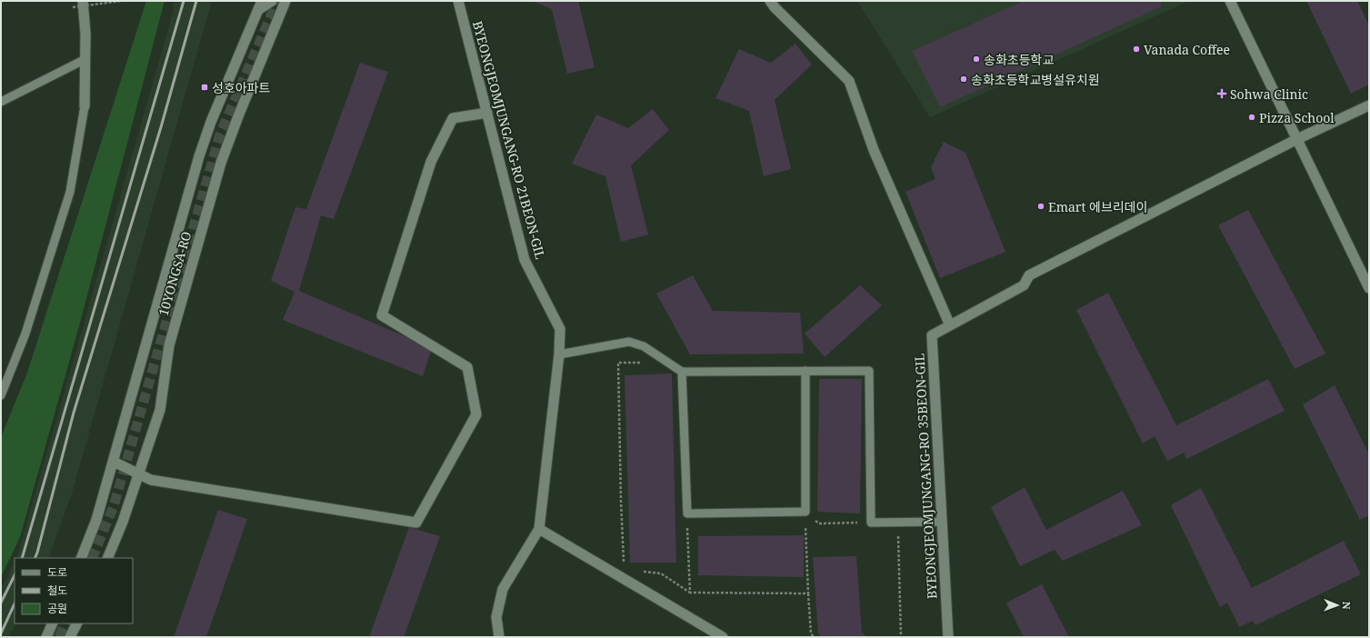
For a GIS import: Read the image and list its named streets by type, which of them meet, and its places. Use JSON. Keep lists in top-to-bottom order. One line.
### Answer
{"streets":{"street":["BYEONGJEOMJUNGANG-RO 21BEON-GIL","10YONGSA-RO","BYEONGJEOMJUNGANG-RO 35BEON-GIL"]},"places":{"other":["Vanada Coffee","송화초등학교","송화초등학교병설유치원","Pizza School","Emart 에브리데이"],"transit":["성호아파트"],"health":["Sohwa Clinic"]},"legend":["도로","철도","공원"],"north":"right"}
